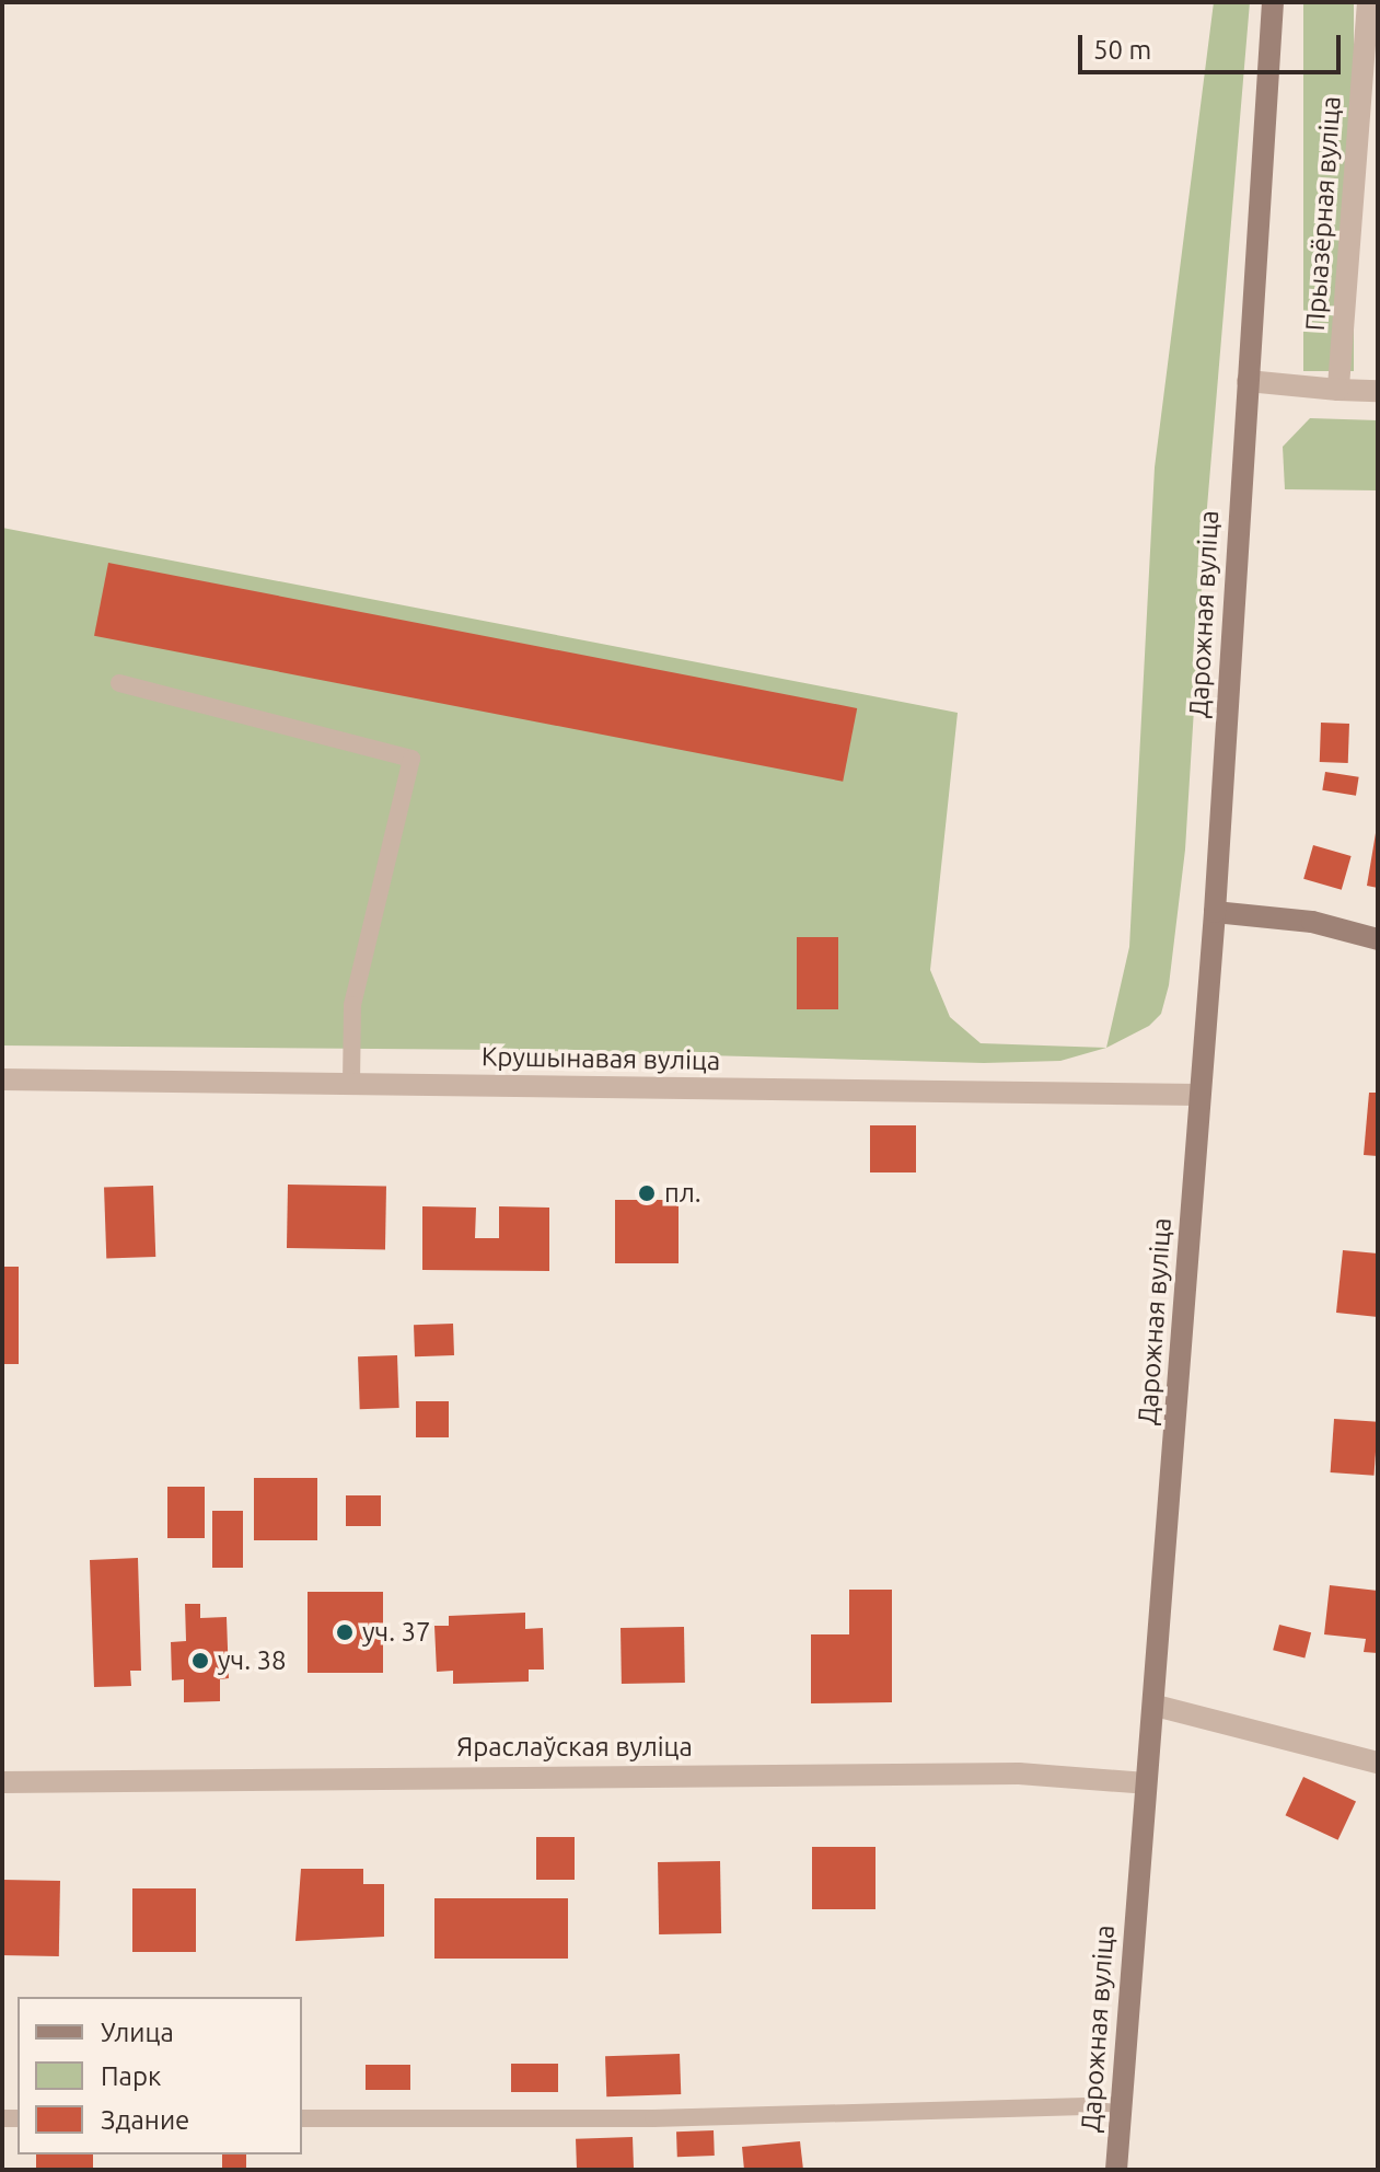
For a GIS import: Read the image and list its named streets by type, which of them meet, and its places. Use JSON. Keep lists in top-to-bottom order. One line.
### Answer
{"streets":{"main road":["Дарожная вуліца"],"street":["Прыазёрная вуліца","Крушынавая вуліца","Яраслаўская вуліца"]},"crossings":[["Дарожная вуліца","Крушынавая вуліца"],["Дарожная вуліца","Яраслаўская вуліца"]],"places":["пл.","уч. 37","уч. 38"],"legend":["Улица","Парк","Здание"],"scale_bar":"50 m"}
